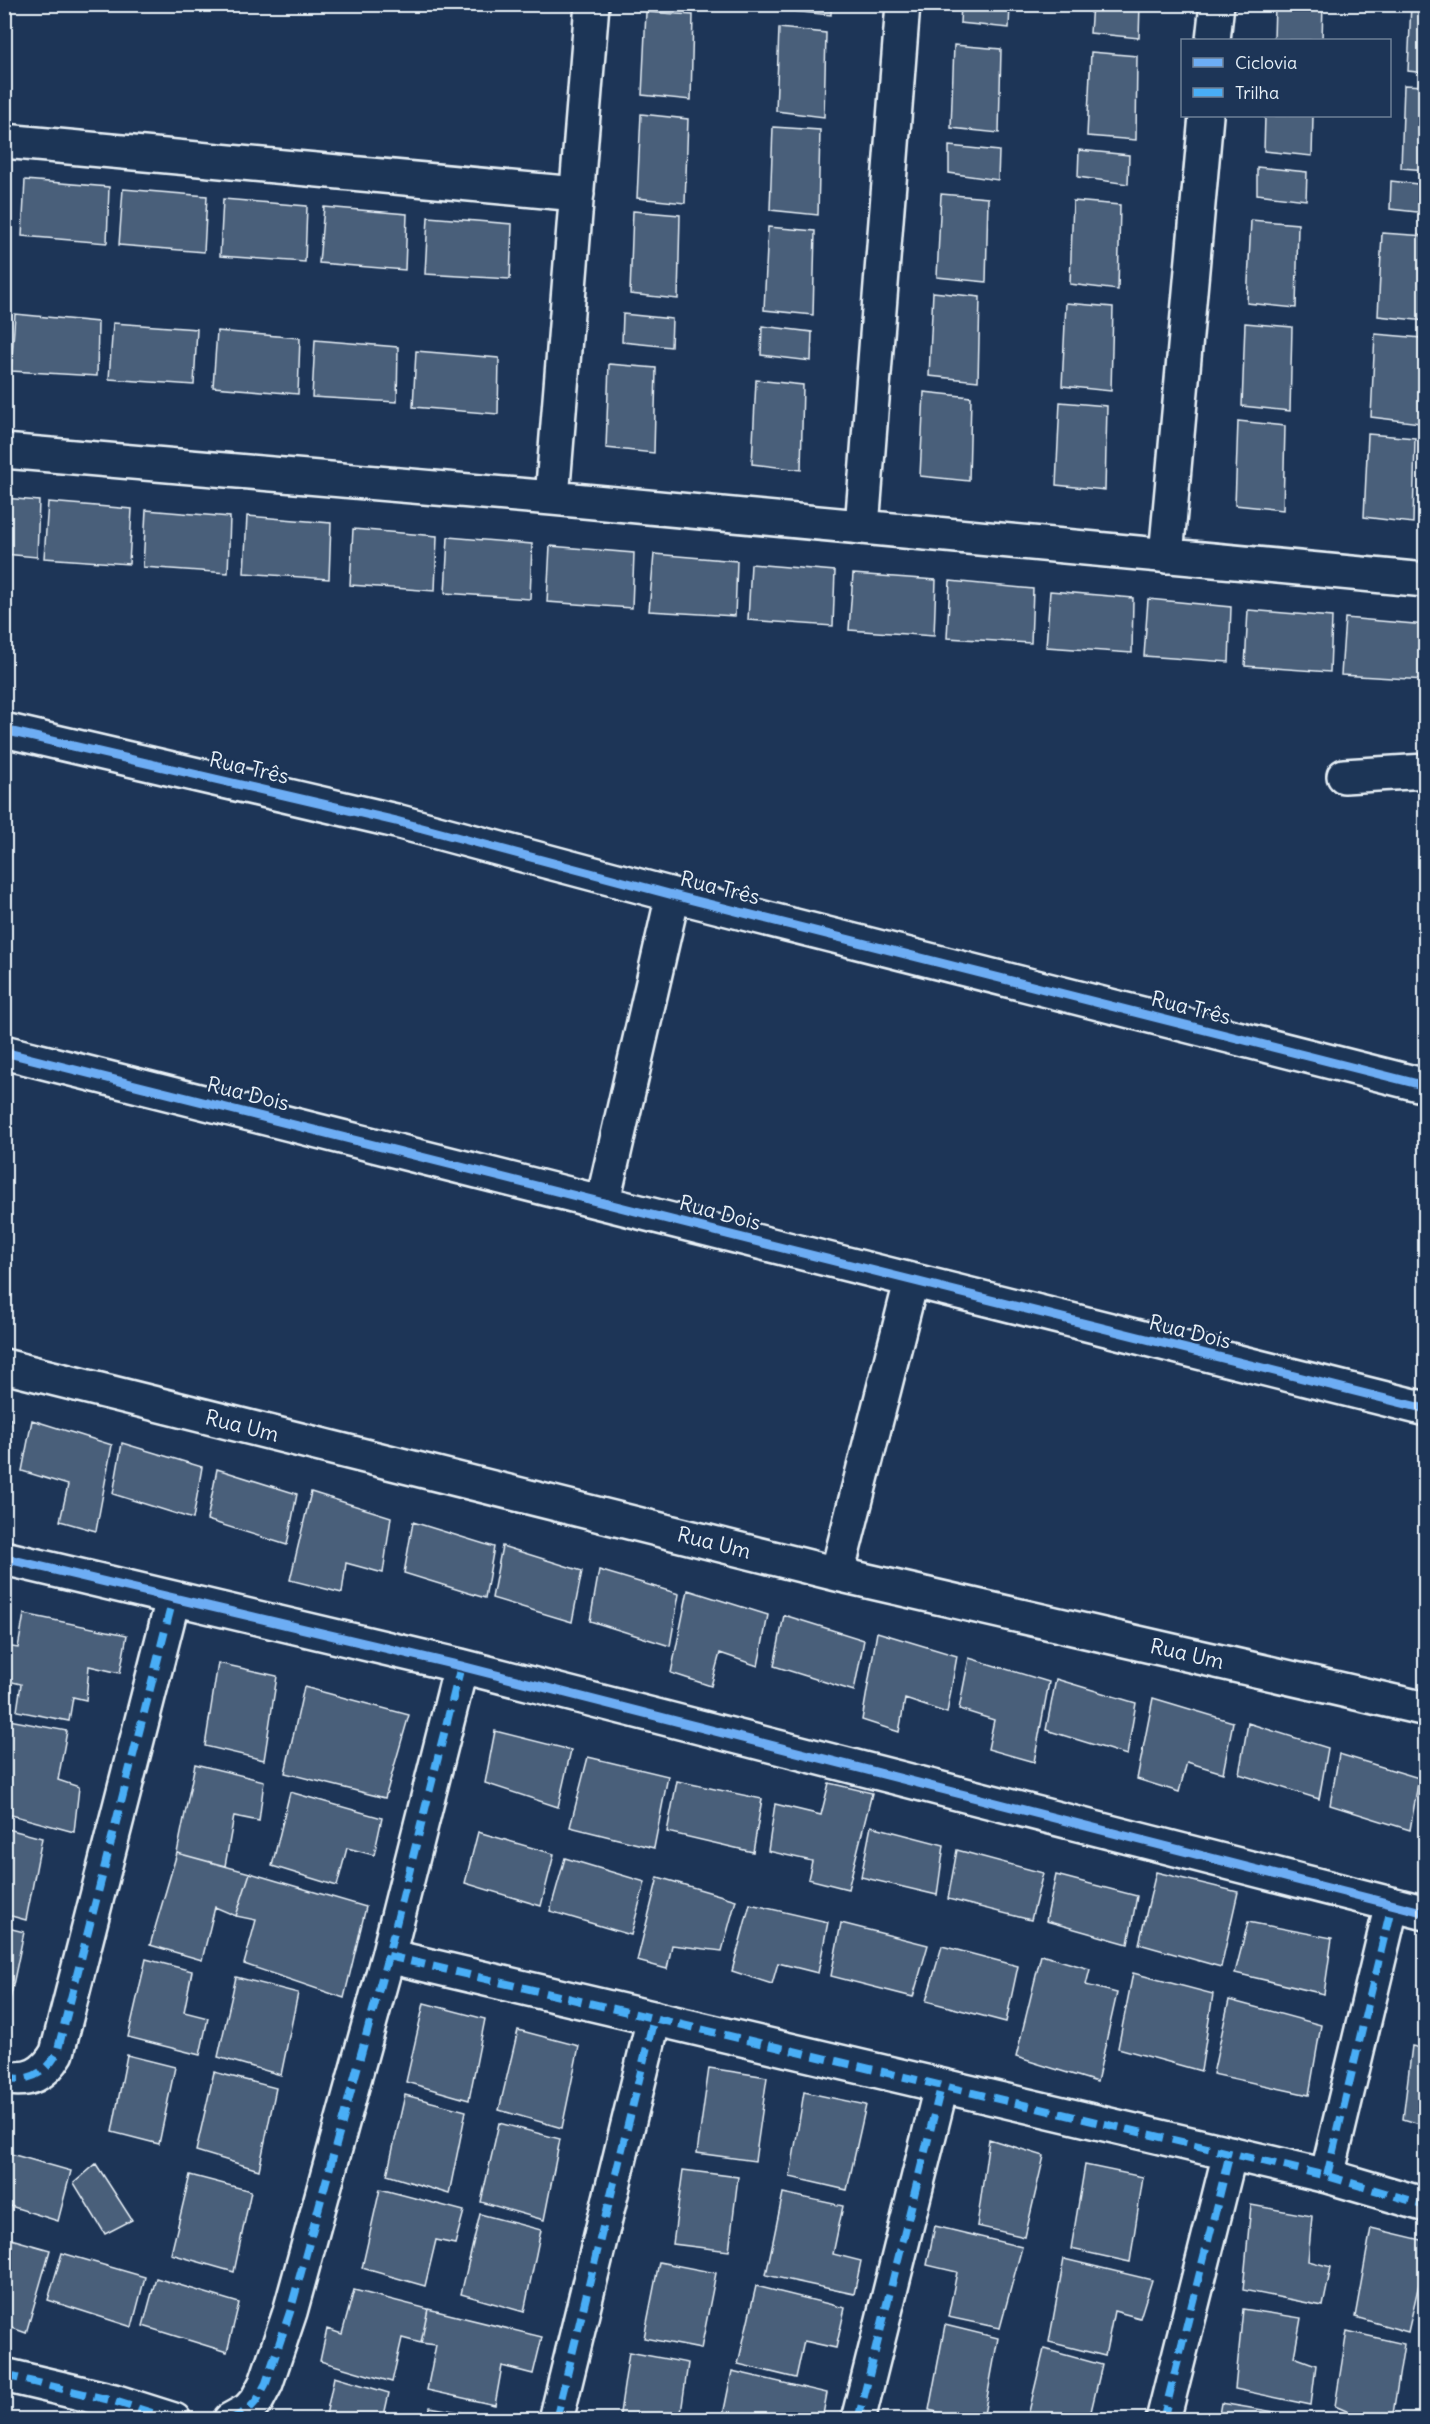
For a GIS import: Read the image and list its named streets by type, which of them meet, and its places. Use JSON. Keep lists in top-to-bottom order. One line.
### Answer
{"streets":{"street":["Rua Três","Rua Dois","Rua Um"]},"legend":["Ciclovia","Trilha"]}
